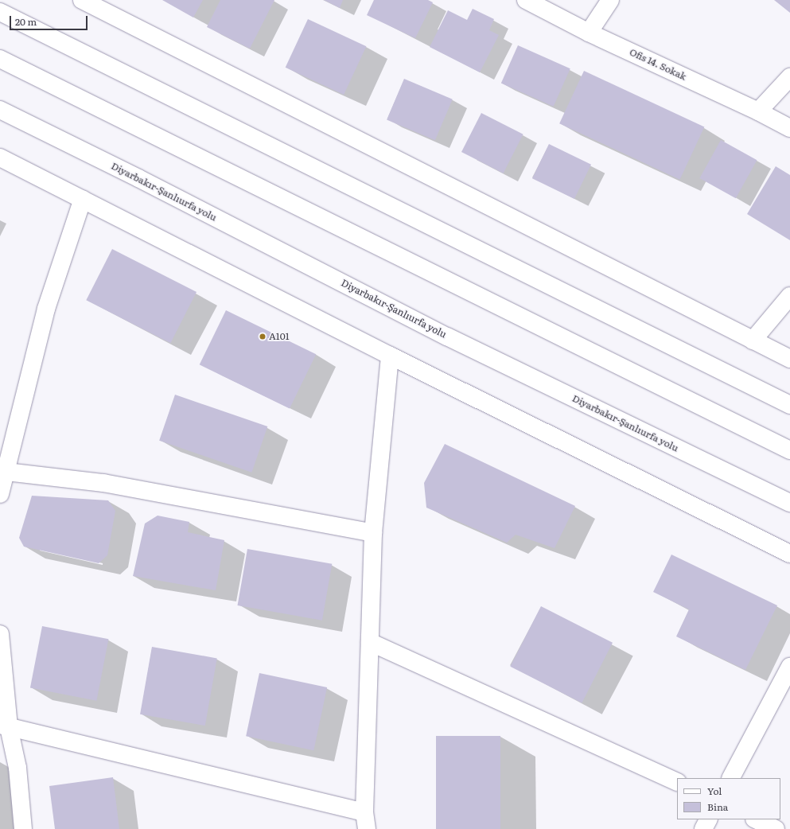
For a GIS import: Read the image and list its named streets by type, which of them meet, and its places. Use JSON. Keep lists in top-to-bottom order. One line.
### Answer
{"streets":{"main road":["Ofis 14. Sokak","Diyarbakır-Şanlıurfa yolu"]},"places":["A101"],"legend":["Yol","Bina"],"scale_bar":"20 m"}
